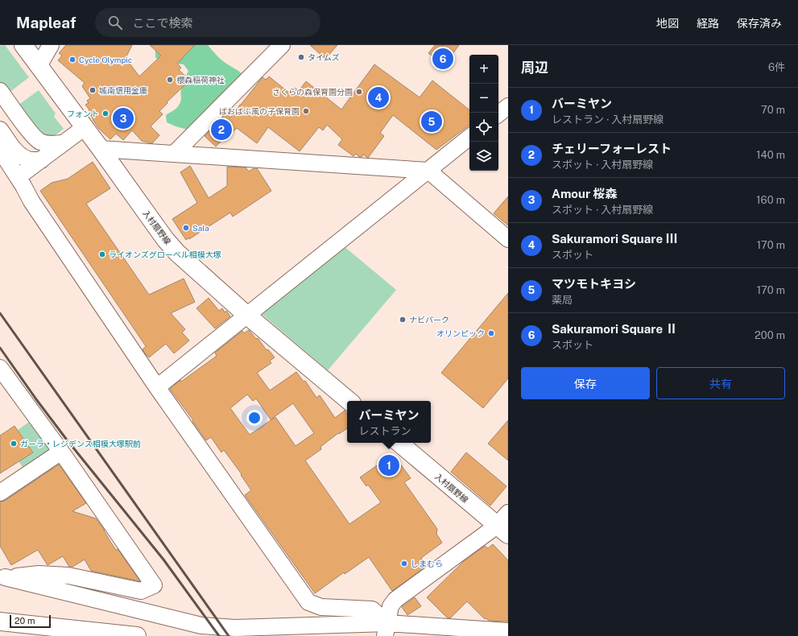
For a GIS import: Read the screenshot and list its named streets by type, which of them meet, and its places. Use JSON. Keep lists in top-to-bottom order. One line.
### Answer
{"streets":{"main road":["入村扇野線"]},"places":["タイムズ","Cycle Olympic","櫻森稲荷神社","城南信用金庫","さくらの森保育園分園","ばおばぶ風の子保育園","フォント","Sala","ライオンズグローベル相模大塚","ナビパーク","オリンピック","ガーラ・レジデンス相模大塚駅前","しまむら"],"scale_bar":"20 m","page":{"header":"Mapleaf","search":"ここで検索","nav":["地図","経路","保存済み"],"heading":["周辺","6件"],"pins":["6","4","3","5","2","1"],"map_buttons":["+","−"],"list":[{"mark":"1","name":"バーミヤン","note":"レストラン · 入村扇野線","value":"70 m"},{"mark":"2","name":"チェリーフォーレスト","note":"スポット · 入村扇野線","value":"140 m"},{"mark":"3","name":"Amour 桜森","note":"スポット · 入村扇野線","value":"160 m"},{"mark":"4","name":"Sakuramori Square Ⅲ","note":"スポット","value":"170 m"},{"mark":"5","name":"マツモトキヨシ","note":"薬局","value":"170 m"},{"mark":"6","name":"Sakuramori Square Ⅱ","note":"スポット","value":"200 m"}],"buttons":["保存","共有"],"popup":["バーミヤン","レストラン"],"scale":"20 m"}}
